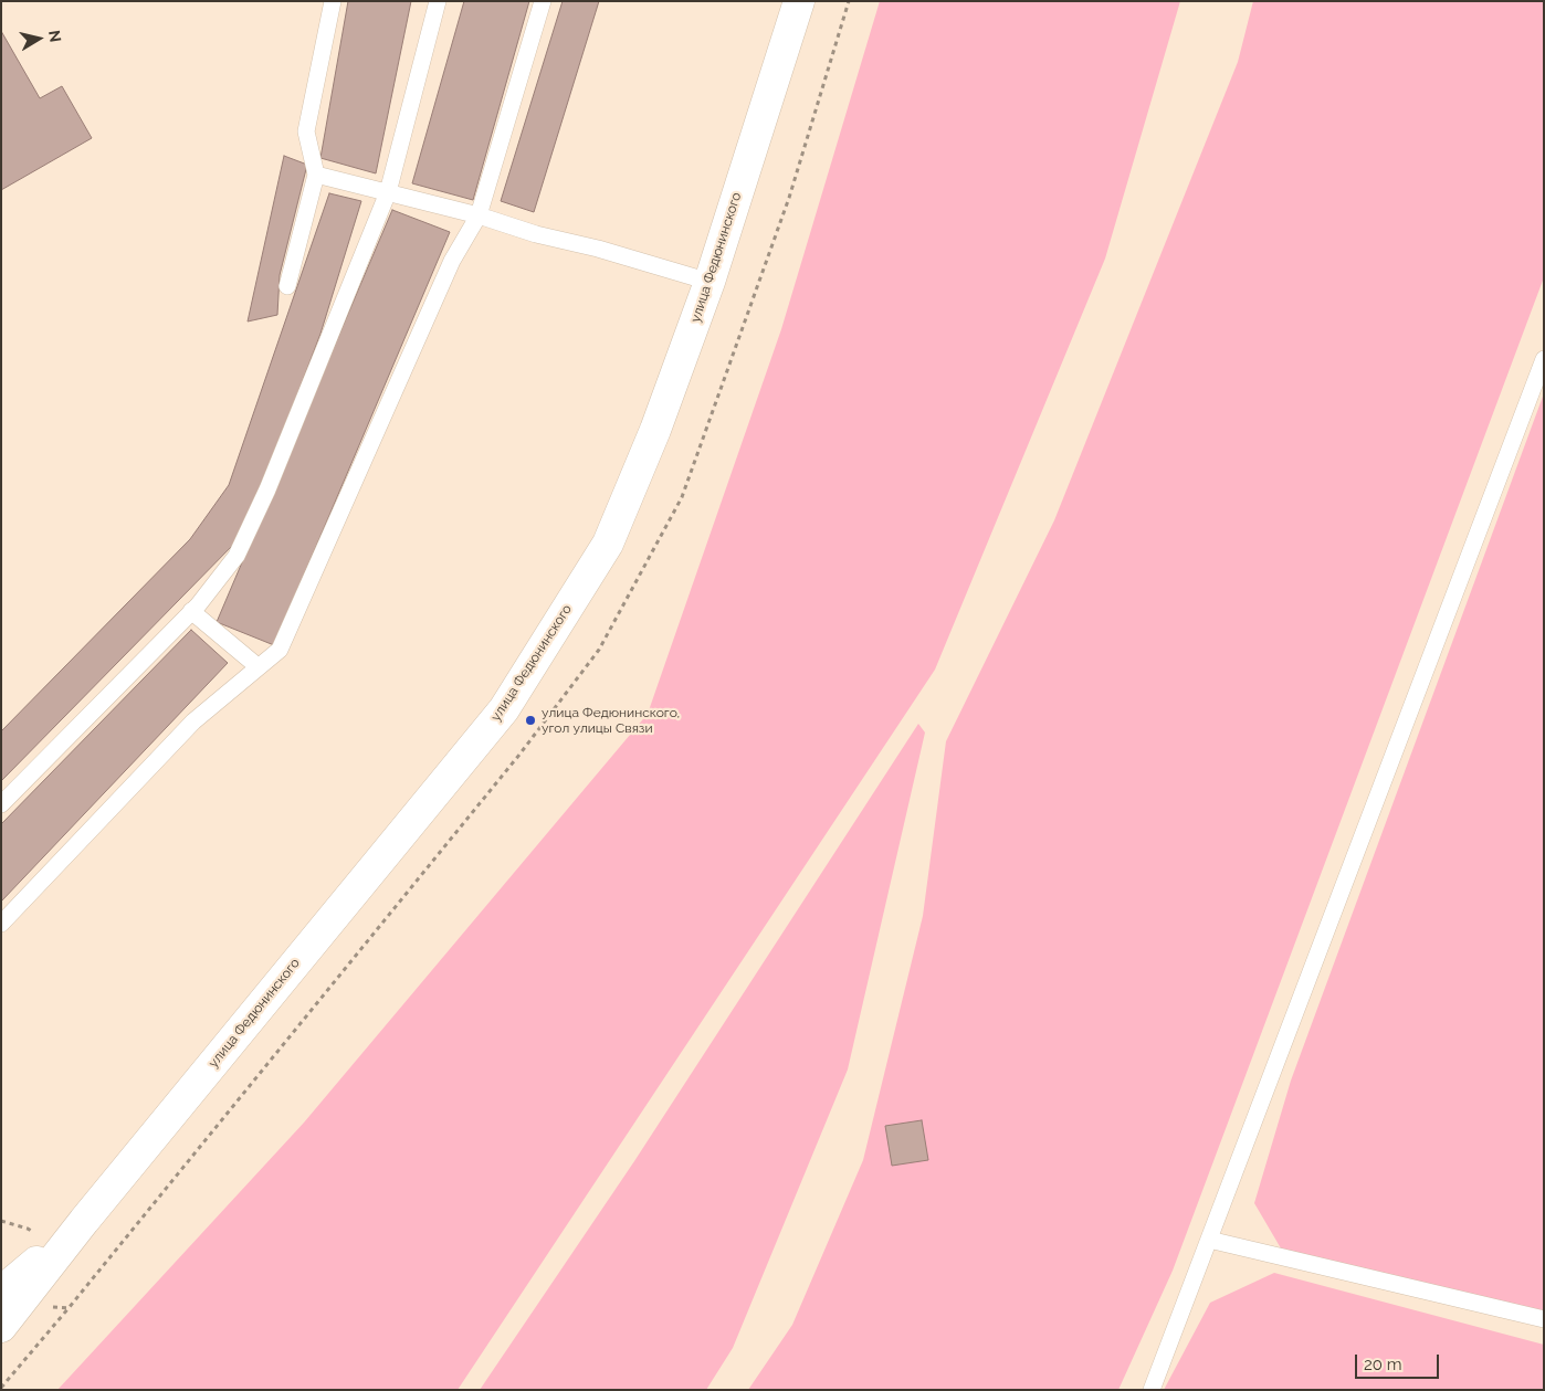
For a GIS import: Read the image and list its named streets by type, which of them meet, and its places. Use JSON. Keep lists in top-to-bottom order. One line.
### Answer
{"streets":{"main road":["улица Федюнинского"]},"places":["улица Федюнинского, угол улицы Связи"],"scale_bar":"20 m","north":"right"}
